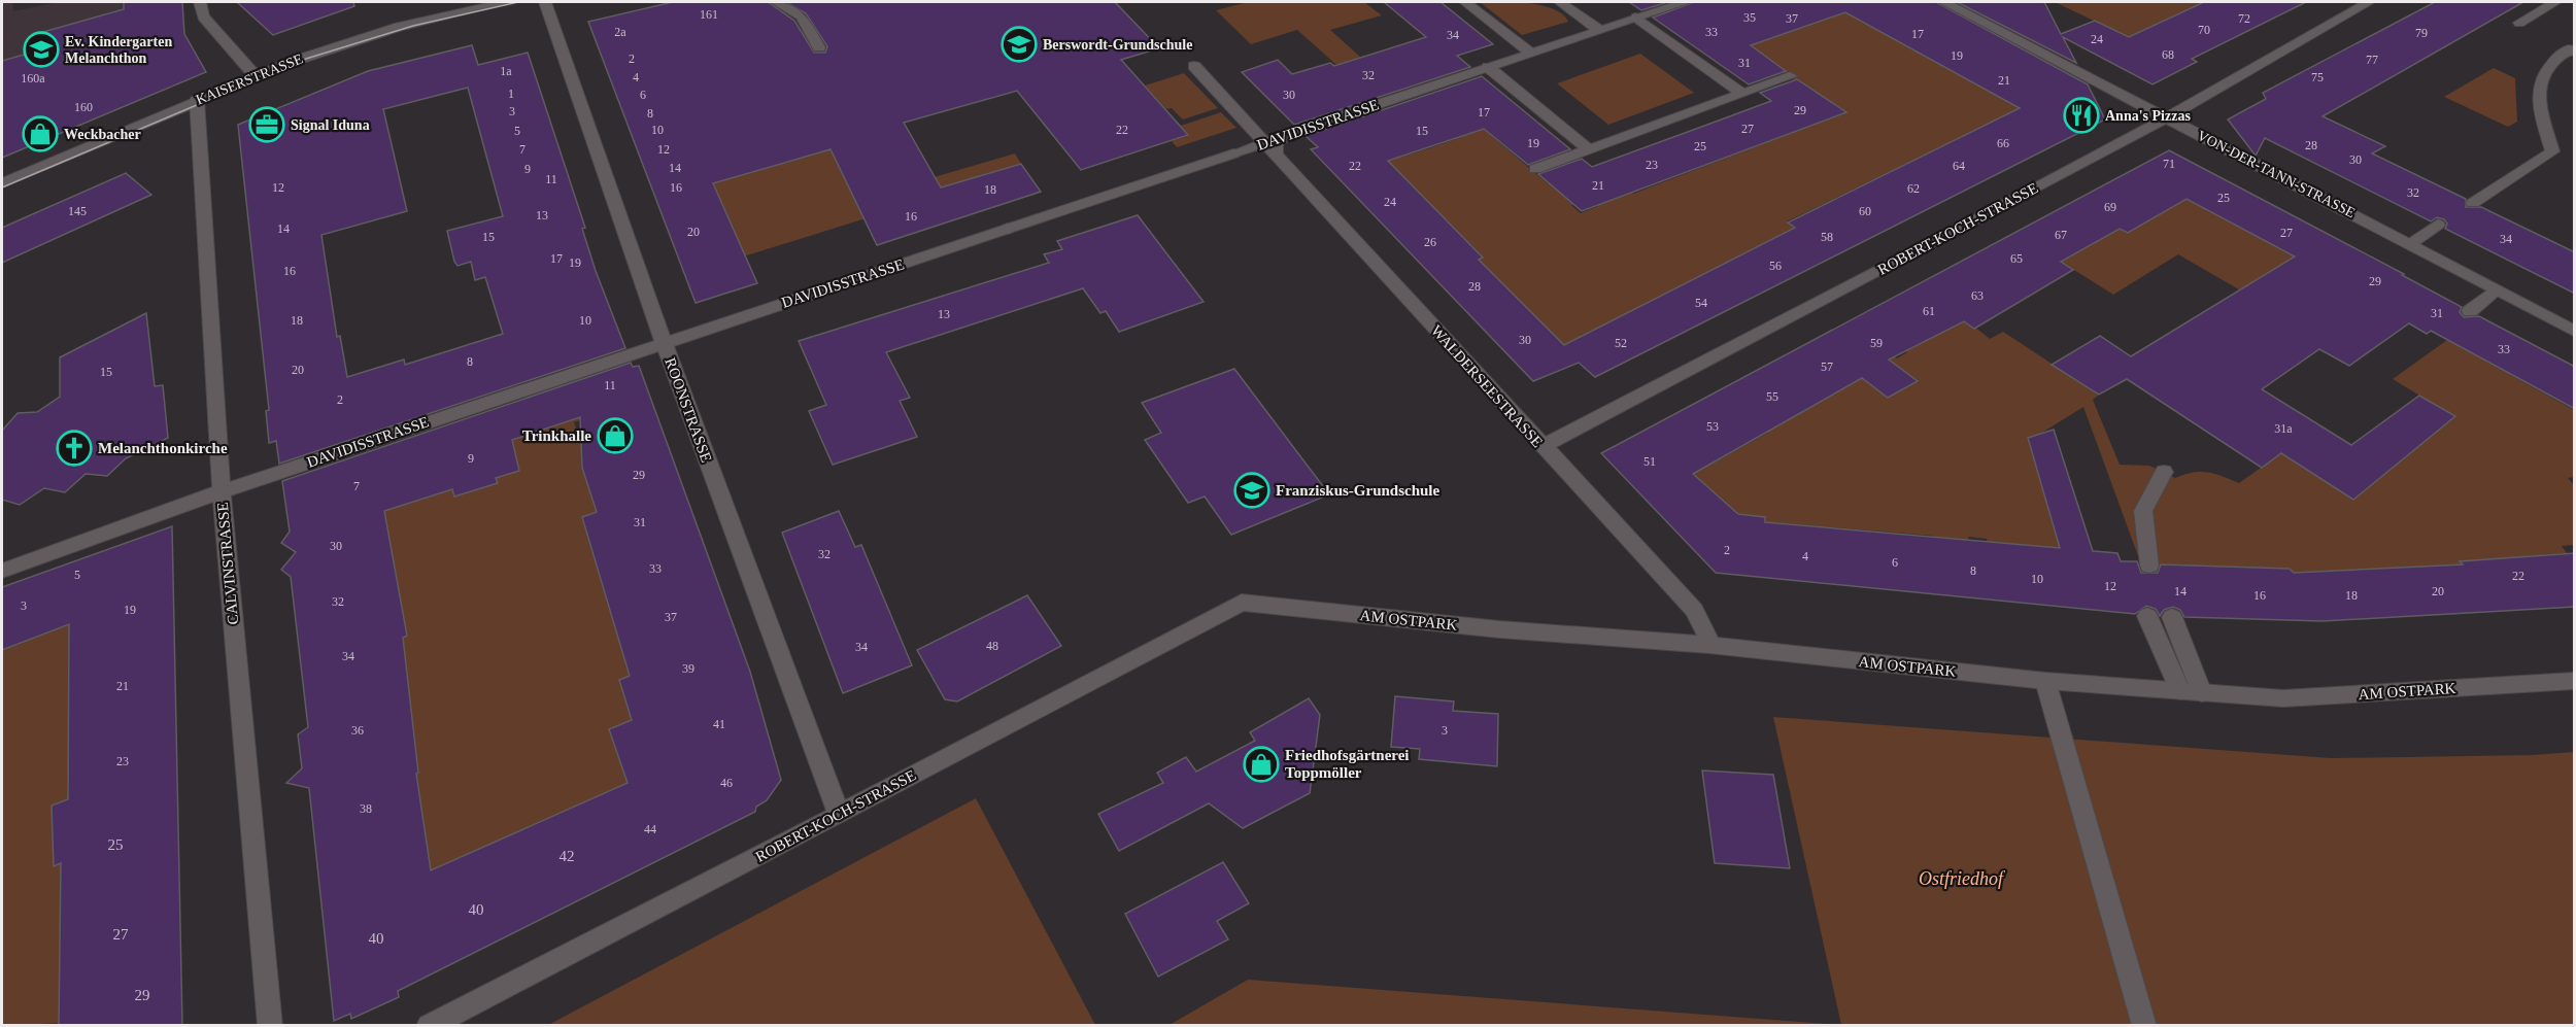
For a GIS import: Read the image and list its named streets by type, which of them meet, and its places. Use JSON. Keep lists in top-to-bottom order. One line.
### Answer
{"streets":{"street":["KAISERSTRASSE","DAVIDISSTRASSE","VON-DER-TANN-STRASSE","ROBERT-KOCH-STRASSE","WALDERSEESTRASSE","ROONSTRASSE","CALVINSTRASSE","AM OSTPARK"]},"crossings":[["KAISERSTRASSE","CALVINSTRASSE"],["DAVIDISSTRASSE","WALDERSEESTRASSE"],["DAVIDISSTRASSE","ROONSTRASSE"],["DAVIDISSTRASSE","CALVINSTRASSE"],["VON-DER-TANN-STRASSE","ROBERT-KOCH-STRASSE"],["ROBERT-KOCH-STRASSE","WALDERSEESTRASSE"],["ROBERT-KOCH-STRASSE","ROONSTRASSE"],["ROBERT-KOCH-STRASSE","AM OSTPARK"],["WALDERSEESTRASSE","AM OSTPARK"]],"parks":["Ostfriedhof"],"places":{"school or university":["Berswordt-Grundschule","Ev. Kindergarten Melanchthon","Franziskus-Grundschule"],"restaurant":["Anna's Pizzas"],"office":["Signal Iduna"],"shop":["Weckbacher","Trinkhalle","Friedhofsgärtnerei Toppmöller"],"church":["Melanchthonkirche"]},"house_numbers":["161","35","37","72","70","2a","33","79","17","34","24","68","19","2","77","31","1a","32","4","75","160a","21","1","6","30","160","29","3","17","8","27","10","22","5","15","19","66","28","25","7","12","30","71","23","22","64","14","9","11","21","12","16","62","18","32","25","24","69","145","60","13","16","14","20","27","67","15","58","34","26","17","65","19","56","16","29","28","63","54","61","31","13","18","10","30","52","59","33","8","57","20","15","11","55","2","53","31a","9","51","29","7","31","30","2","32","4","6","33","8","5","22","10","12","14","20","16","18","32","3","19","37","48","34","34","39","21","41","36","3","23","46","38","44","25","42","40","27","40","29"]}
